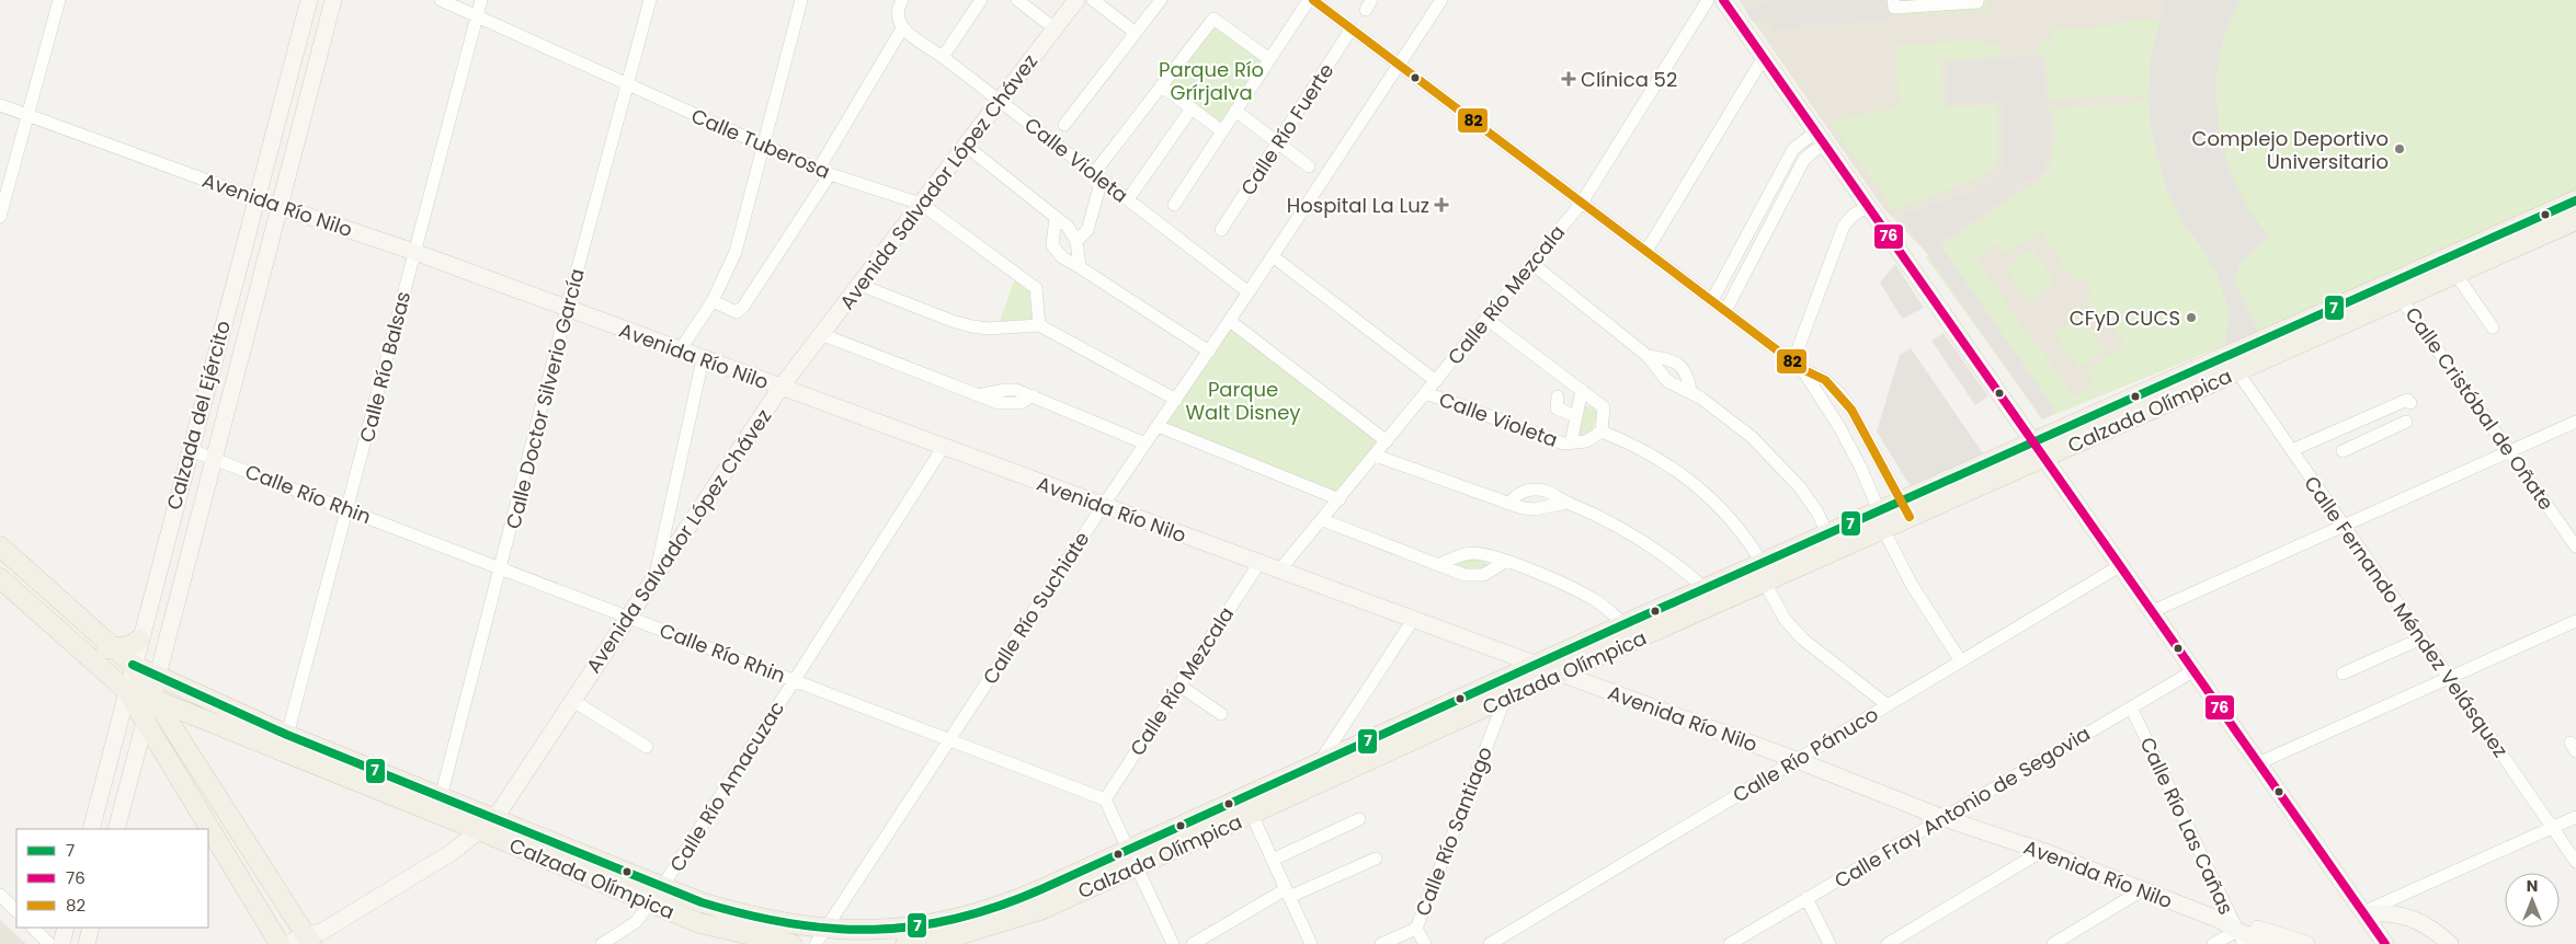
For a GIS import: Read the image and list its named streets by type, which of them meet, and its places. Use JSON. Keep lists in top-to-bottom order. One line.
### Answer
{"streets":{"main road":["Calzada Olímpica"],"street":["Calle Río Fuerte","Calle Tuberosa","Calle Violeta","Avenida Salvador López Chávez","Avenida Río Nilo","Calle Río Mezcala","Calle Río Balsas","Calle Doctor Silverio García","Calle Cristóbal de Oñate","Calzada del Ejército","Calle Río Rhin","Calle Río Suchiate","Calle Fernando Méndez Velásquez","Calle Río Pánuco","Calle Río Amacuzac","Calle Fray Antonio de Segovia","Calle Río Las Cañas","Calle Río Santiago"]},"crossings":[["Calle Tuberosa","Avenida Salvador López Chávez"],["Calle Tuberosa","Calle Río Balsas"],["Calle Tuberosa","Calle Doctor Silverio García"],["Calle Violeta","Avenida Salvador López Chávez"],["Calle Violeta","Calle Río Mezcala"],["Calle Violeta","Calle Río Suchiate"],["Avenida Salvador López Chávez","Avenida Río Nilo"],["Avenida Salvador López Chávez","Calzada Olímpica"],["Avenida Salvador López Chávez","Calle Río Rhin"],["Avenida Río Nilo","Calle Río Mezcala"],["Avenida Río Nilo","Calle Río Balsas"],["Avenida Río Nilo","Calle Doctor Silverio García"],["Avenida Río Nilo","Calzada Olímpica"],["Avenida Río Nilo","Calzada del Ejército"],["Avenida Río Nilo","Calle Río Suchiate"],["Avenida Río Nilo","Calle Río Pánuco"],["Avenida Río Nilo","Calle Río Amacuzac"],["Avenida Río Nilo","Calle Fray Antonio de Segovia"],["Avenida Río Nilo","Calle Río Las Cañas"],["Calle Río Mezcala","Calle Río Rhin"],["Calle Río Balsas","Calzada Olímpica"],["Calle Río Balsas","Calle Río Rhin"],["Calle Doctor Silverio García","Calzada Olímpica"],["Calle Doctor Silverio García","Calle Río Rhin"],["Calle Cristóbal de Oñate","Calzada Olímpica"],["Calzada Olímpica","Calzada del Ejército"],["Calzada Olímpica","Calle Río Suchiate"],["Calzada Olímpica","Calle Fernando Méndez Velásquez"],["Calzada Olímpica","Calle Río Amacuzac"],["Calzada Olímpica","Calle Río Santiago"],["Calzada del Ejército","Calle Río Rhin"],["Calle Río Rhin","Calle Río Suchiate"],["Calle Río Rhin","Calle Río Amacuzac"],["Calle Fray Antonio de Segovia","Calle Río Las Cañas"]],"parks":["Parque Río Grírjalva","Parque Walt Disney"],"places":{"health":["Clínica 52","Hospital La Luz"],"other":["Complejo Deportivo Universitario","CFyD CUCS"]},"lines":["transit line 76","transit line 82","transit line 7"],"legend":["7","76","82"],"north":"top"}
